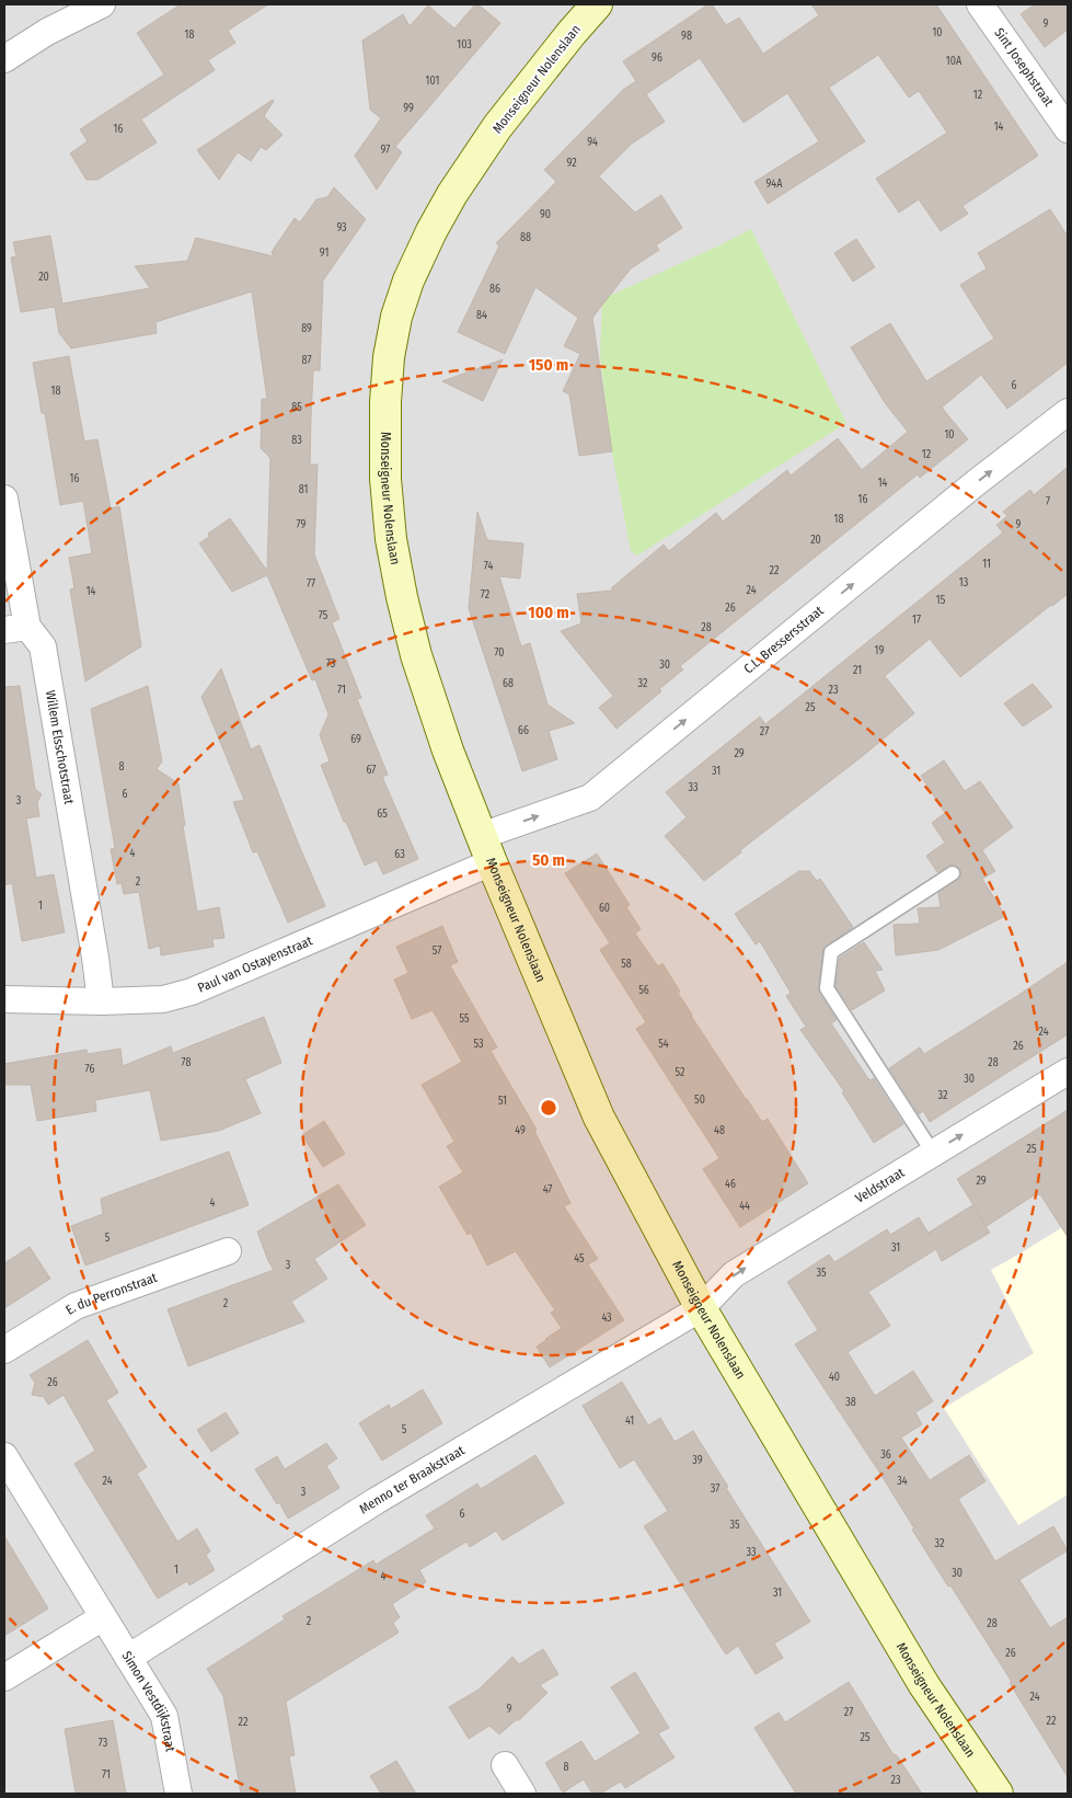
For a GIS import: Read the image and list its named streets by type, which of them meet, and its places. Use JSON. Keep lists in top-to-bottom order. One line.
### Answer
{"streets":{"street":["Sint Josephstraat","Monseigneur Nolenslaan","C.L. Bressersstraat","Willem Elsschotstraat","Paul van Ostayenstraat","Veldstraat","E. du Perronstraat","Menno ter Braakstraat","Simon Vestdijkstraat"]},"crossings":[["Monseigneur Nolenslaan","C.L. Bressersstraat"],["Monseigneur Nolenslaan","Paul van Ostayenstraat"],["Monseigneur Nolenslaan","Veldstraat"],["Monseigneur Nolenslaan","Menno ter Braakstraat"],["C.L. Bressersstraat","Paul van Ostayenstraat"],["Willem Elsschotstraat","Paul van Ostayenstraat"],["Veldstraat","Menno ter Braakstraat"],["Menno ter Braakstraat","Simon Vestdijkstraat"]],"one_way":["C.L. Bressersstraat","Veldstraat"],"house_numbers":["9","10","18","98","103","96","10A","101","12","99","14","16","94","97","92","94A","90","93","88","91","20","86","84","89","87","6","18","85","10","83","12","16","14","81","16","7","18","79","9","20","11","74","22","13","77","24","14","72","15","26","75","17","28","19","70","73","30","21","68","32","71","23","25","66","27","69","29","8","67","31","33","6","3","65","4","63","2","1","60","57","58","56","55","24","53","54","26","78","28","76","52","30","32","50","51","49","48","25","29","46","47","4","44","5","31","45","3","35","2","43","40","26","38","41","5","36","39","24","34","37","3","6","35","32","33","1","30","4","31","2","28","26","24","9","27","22","22","25","73","8","71","23"],"rings":["150 m","100 m","50 m"]}
